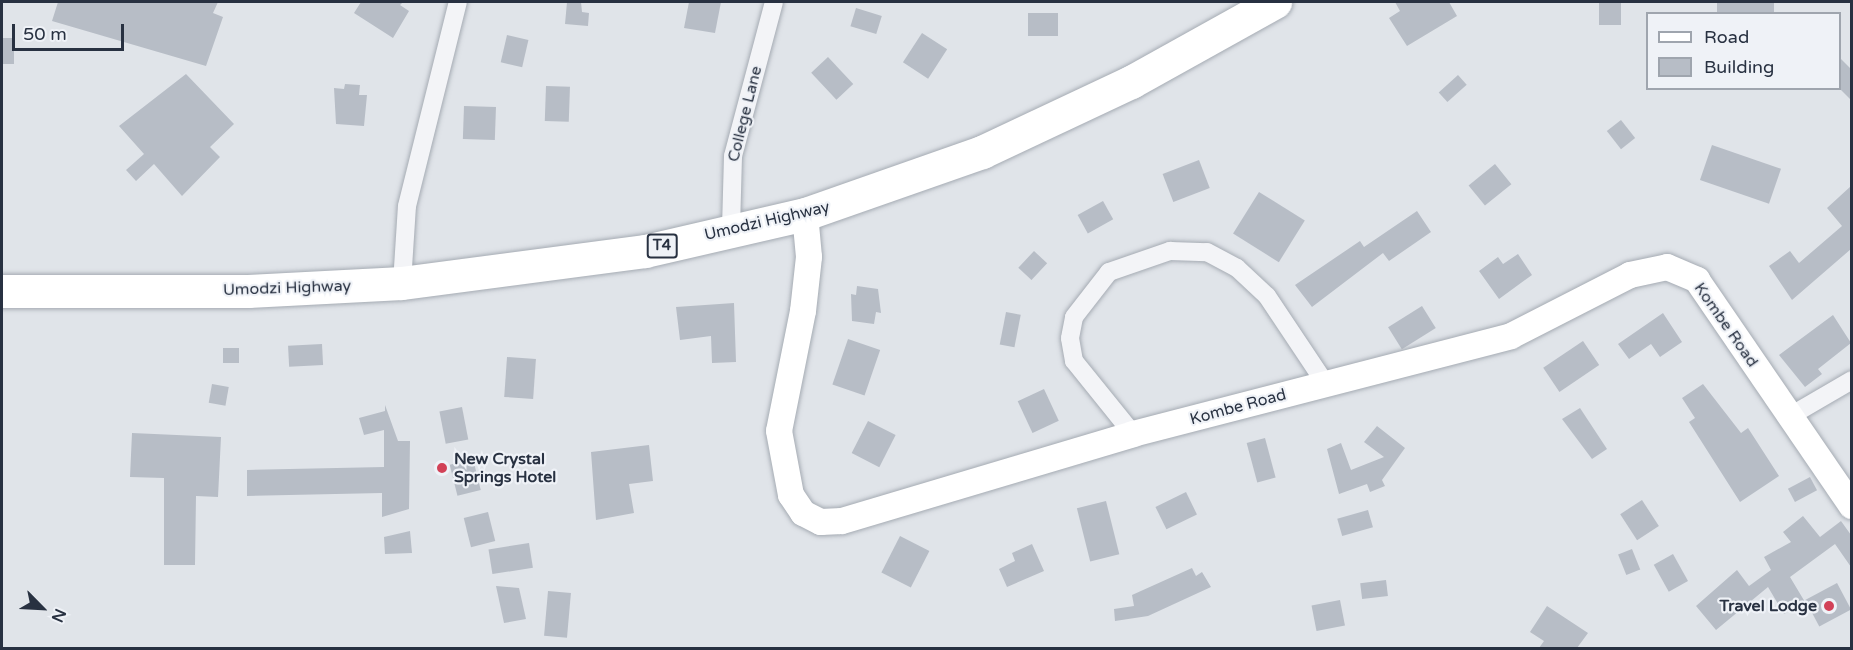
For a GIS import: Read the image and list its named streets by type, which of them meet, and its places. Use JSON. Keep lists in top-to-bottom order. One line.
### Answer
{"streets":{"highway":["Umodzi Highway","T4"],"street":["College Lane","Kombe Road"]},"crossings":[["College Lane","Umodzi Highway"],["Umodzi Highway","Kombe Road"]],"places":["New Crystal Springs Hotel","Travel Lodge"],"legend":["Road","Building"],"scale_bar":"50 m","north":"bottom right"}
